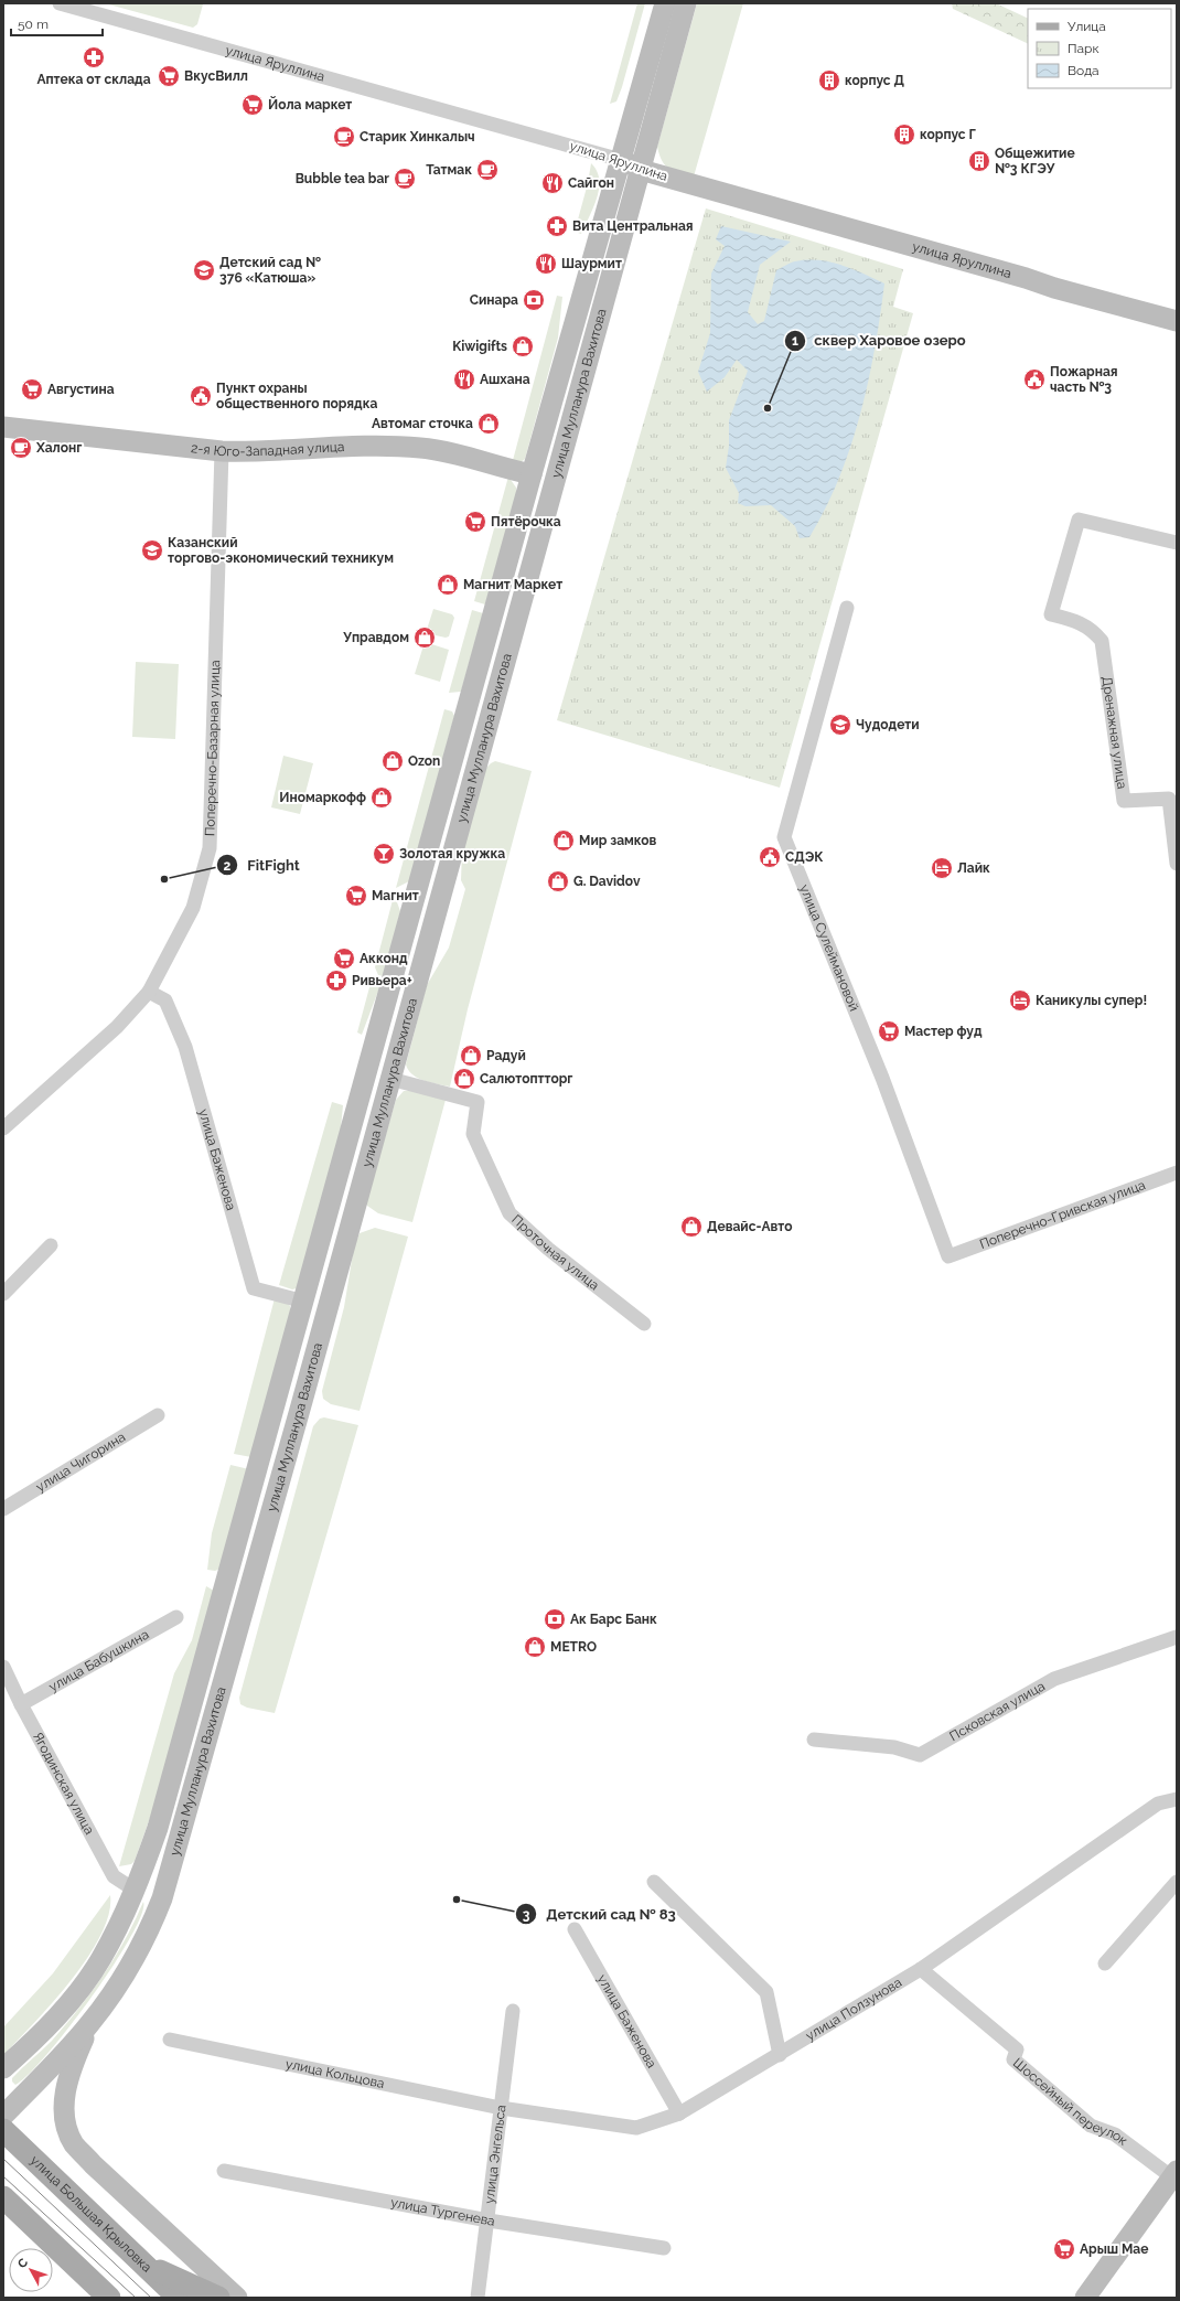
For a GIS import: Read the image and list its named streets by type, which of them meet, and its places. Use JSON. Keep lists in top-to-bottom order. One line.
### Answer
{"streets":{"main road":["улица Яруллина","улица Мулланура Вахитова","2-я Юго-Западная улица","улица Большая Крыловка"],"street":["Дренажная улица","Поперечно-Базарная улица","улица Сулеймановой","улица Баженова","Поперечно-Гривская улица","Проточная улица","улица Чигорина","улица Бабушкина","Псковская улица","Ягодинская улица","улица Ползунова","улица Кольцова","Шоссейный переулок","улица Энгельса","улица Тургенева"]},"crossings":[["улица Яруллина","улица Мулланура Вахитова"],["улица Мулланура Вахитова","2-я Юго-Западная улица"],["улица Мулланура Вахитова","улица Баженова"],["улица Мулланура Вахитова","Проточная улица"],["улица Мулланура Вахитова","Ягодинская улица"],["2-я Юго-Западная улица","Поперечно-Базарная улица"],["Поперечно-Базарная улица","улица Баженова"],["улица Сулеймановой","Поперечно-Гривская улица"],["улица Баженова","улица Ползунова"],["улица Бабушкина","Ягодинская улица"],["улица Ползунова","улица Кольцова"],["улица Ползунова","Шоссейный переулок"],["улица Ползунова","улица Энгельса"],["улица Кольцова","улица Энгельса"],["улица Энгельса","улица Тургенева"]],"places":{"pharmacy":["Аптека от склада","Вита Центральная","Ривьера+"],"supermarket":["ВкусВилл","Йола маркет","Августина","Пятёрочка","Магнит","Акконд","Мастер фуд","Арыш Мае"],"building":["корпус Д","корпус Г","Общежитие №3 КГЭУ"],"cafe":["Старик Хинкалыч","Татмак","Bubble tea bar","Халонг"],"restaurant":["Сайгон","Шаурмит","Ашхана"],"school or university":["Детский сад № 376 «Катюша»","Казанский торгово-экономический техникум","Чудодети"],"bank":["Синара","Ак Барс Банк"],"shop":["Kiwigifts","Автомаг сточка","Магнит Маркет","Управдом","Ozon","Иномаркофф","Мир замков","G. Davidov","Радуй","Салютоптторг","Девайс-Авто","METRO"],"public building":["Пожарная часть №3","Пункт охраны общественного порядка","СДЭК"],"other":["сквер Харовое озеро","FitFight","Детский сад № 83"],"bar":["Золотая кружка"],"hotel":["Лайк","Каникулы супер!"]},"legend":["Улица","Парк","Вода"],"scale_bar":"50 m","north":"top left"}
